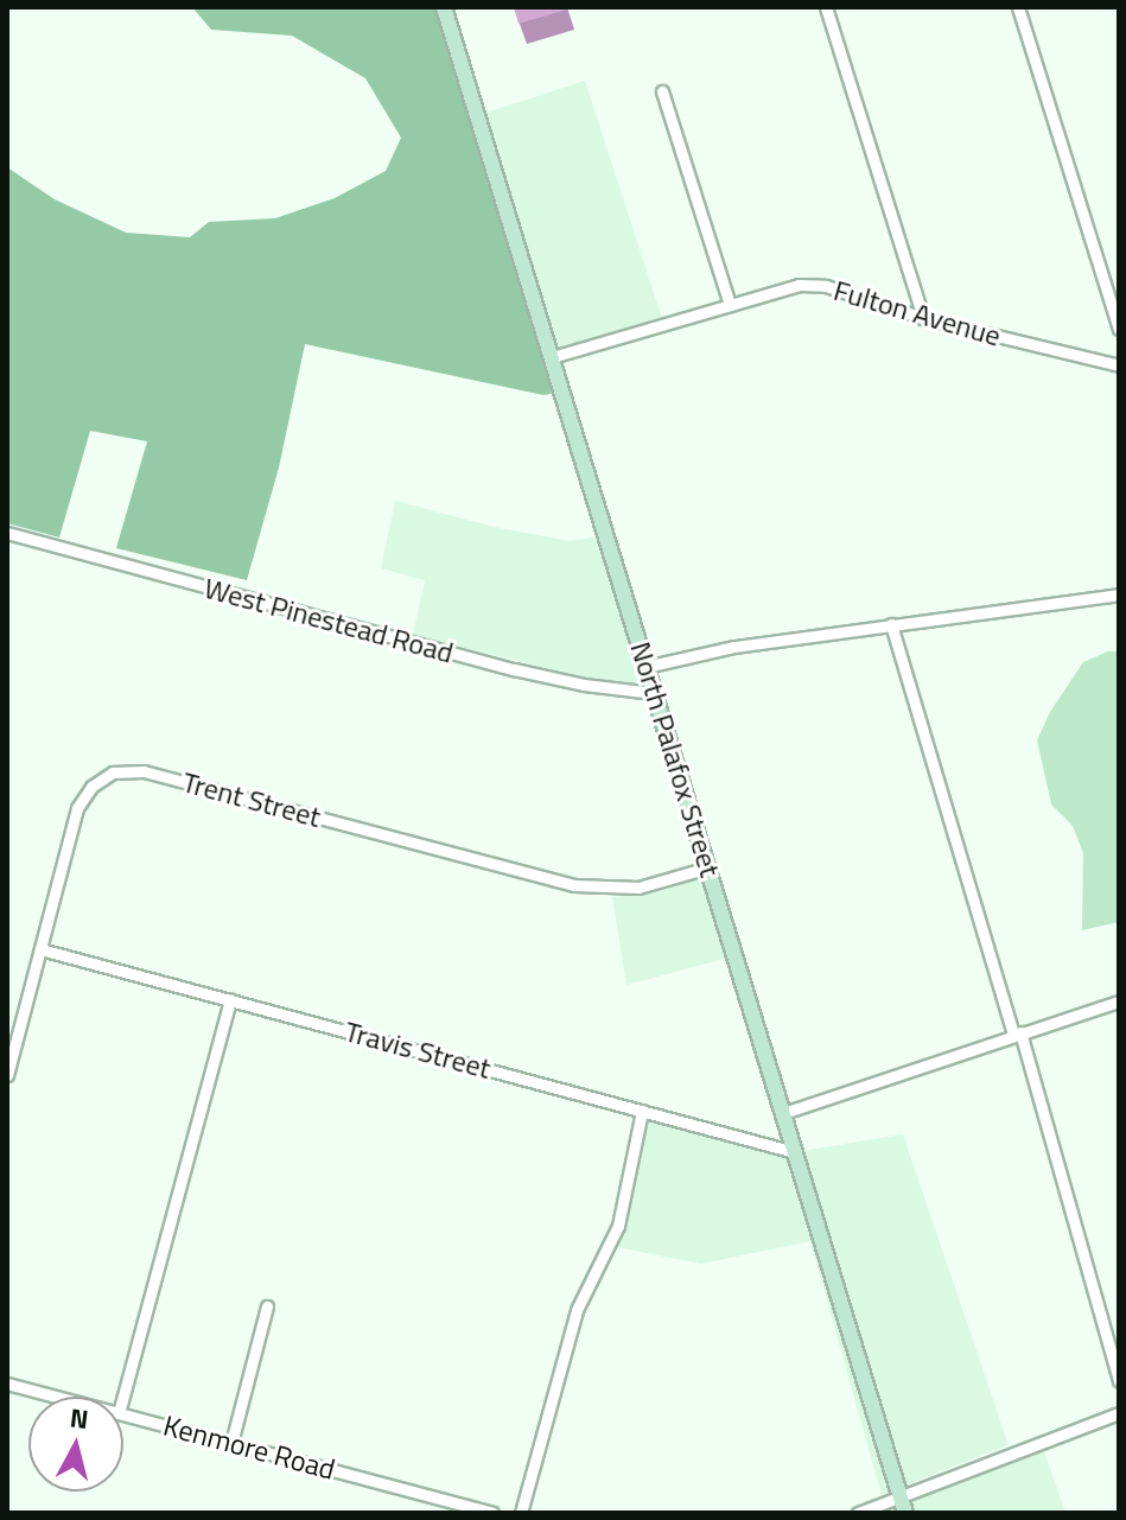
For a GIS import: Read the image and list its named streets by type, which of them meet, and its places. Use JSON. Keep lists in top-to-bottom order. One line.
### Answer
{"streets":{"main road":["North Palafox Street"],"street":["Fulton Avenue","West Pinestead Road","Trent Street","Travis Street","Kenmore Road"]},"crossings":[["Fulton Avenue","North Palafox Street"],["West Pinestead Road","North Palafox Street"],["North Palafox Street","Trent Street"],["North Palafox Street","Travis Street"],["Trent Street","Travis Street"]],"north":"top"}
